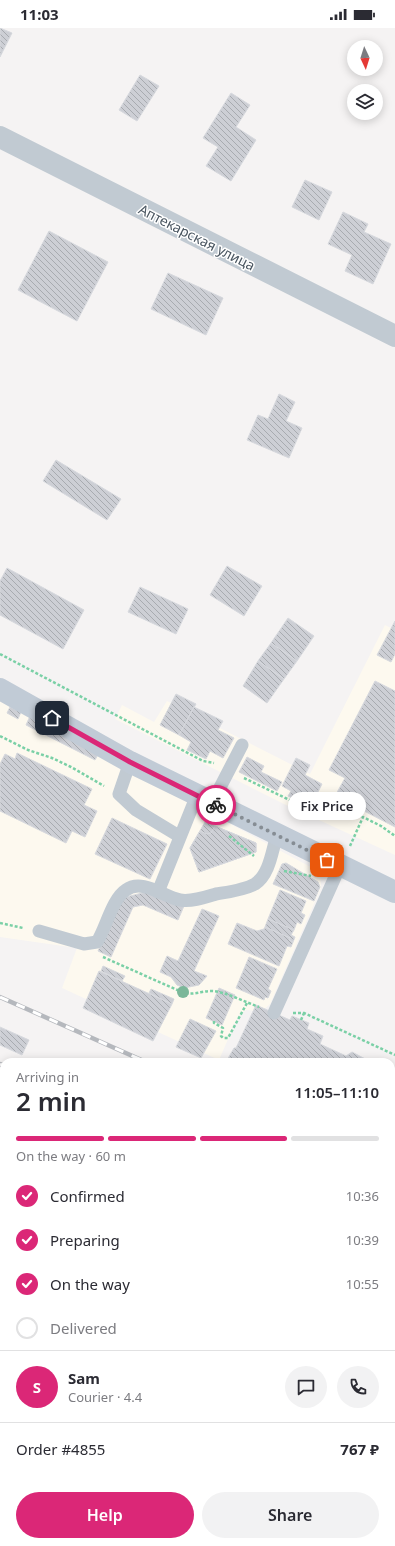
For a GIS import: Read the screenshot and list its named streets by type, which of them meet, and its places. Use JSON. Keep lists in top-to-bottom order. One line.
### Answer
{"streets":{"street":["Аптекарская улица"]},"places":["Fix Price"],"north":"bottom","page":{"status":"11:03","bubble":"Fix Price","heading":["2 min","Arriving in","11:05–11:10"],"panel":["Sam","Courier · 4.4","Order #4855","767 ₽"],"bar":"On the way · 60 m","list":[["Confirmed","10:36"],["Preparing","10:39"],["On the way","10:55"],"Delivered"],"round":"S","buttons":["Help","Share"]}}
